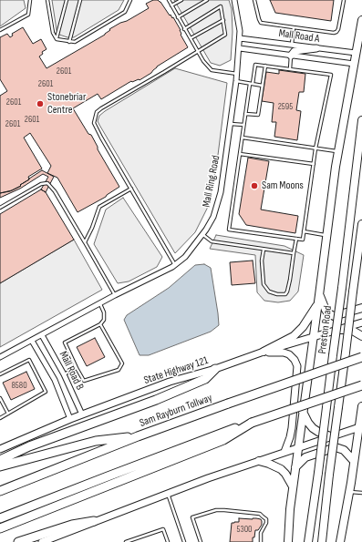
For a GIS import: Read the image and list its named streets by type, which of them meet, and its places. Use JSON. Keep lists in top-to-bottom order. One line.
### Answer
{"streets":{"highway":["Sam Rayburn Tollway"],"main road":["Preston Road","State Highway 121"],"street":["Mall Road A","Mall Ring Road","Mall Road B"]},"crossings":[["Mall Road A","Mall Ring Road"],["Mall Ring Road","Mall Road B"],["Mall Road B","State Highway 121"]],"places":["Stonebriar Centre","Sam Moons"],"house_numbers":["2601","2601","2601","2595","2601","2601","8580","5300"]}
